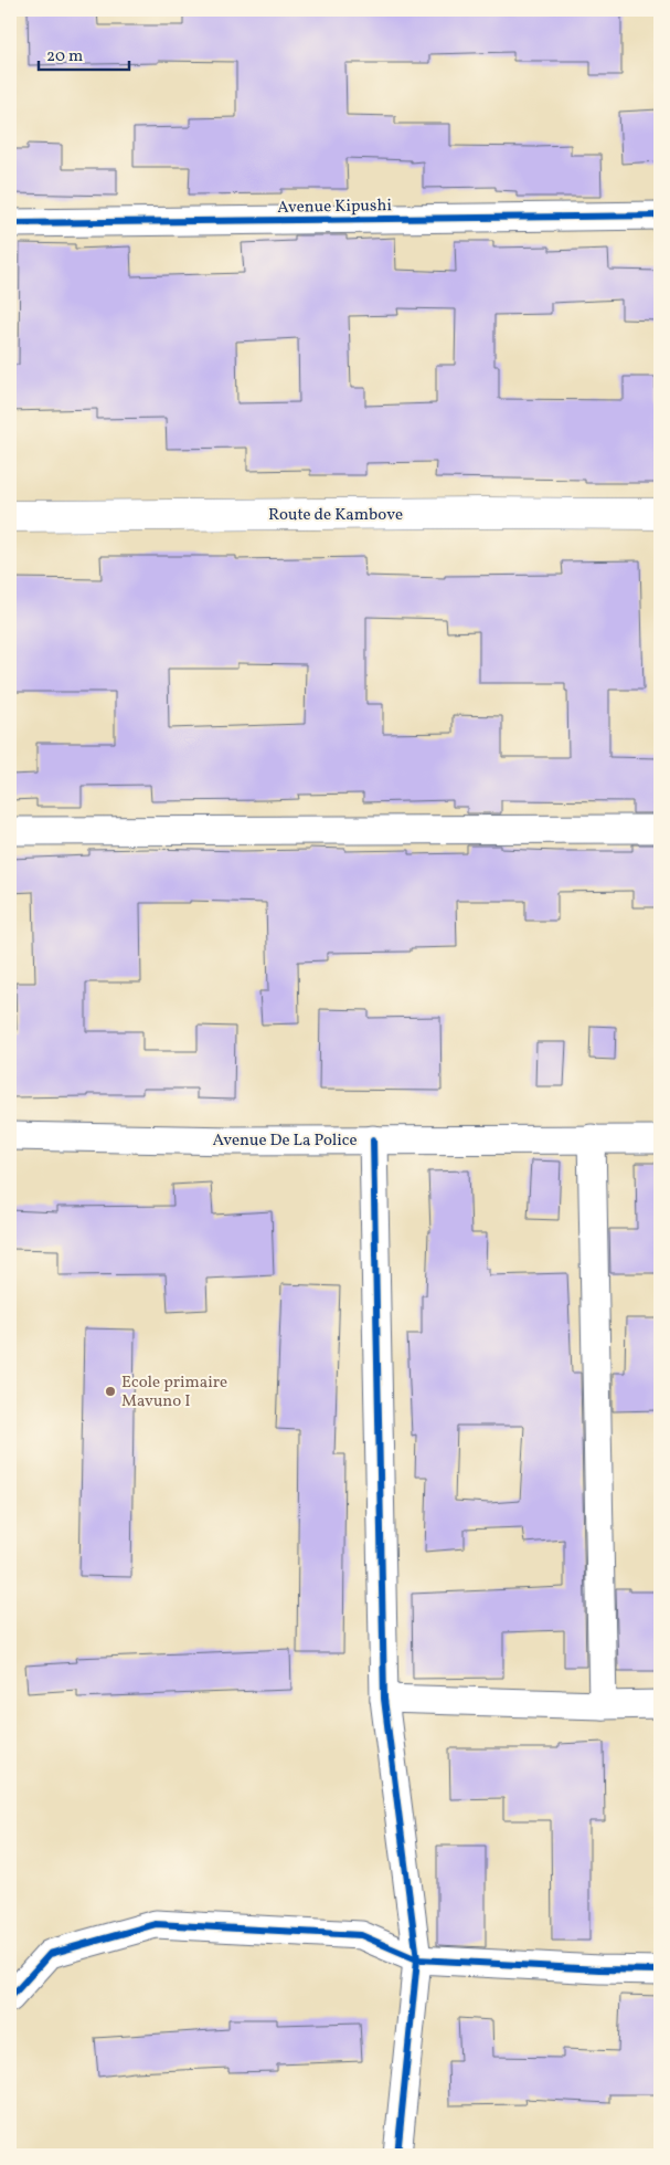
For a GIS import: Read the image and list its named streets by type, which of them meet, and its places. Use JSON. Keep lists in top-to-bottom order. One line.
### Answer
{"streets":{"street":["Avenue Kipushi","Route de Kambove","Avenue De La Police"]},"places":["Ecole primaire Mavuno I"],"scale_bar":"20 m"}
